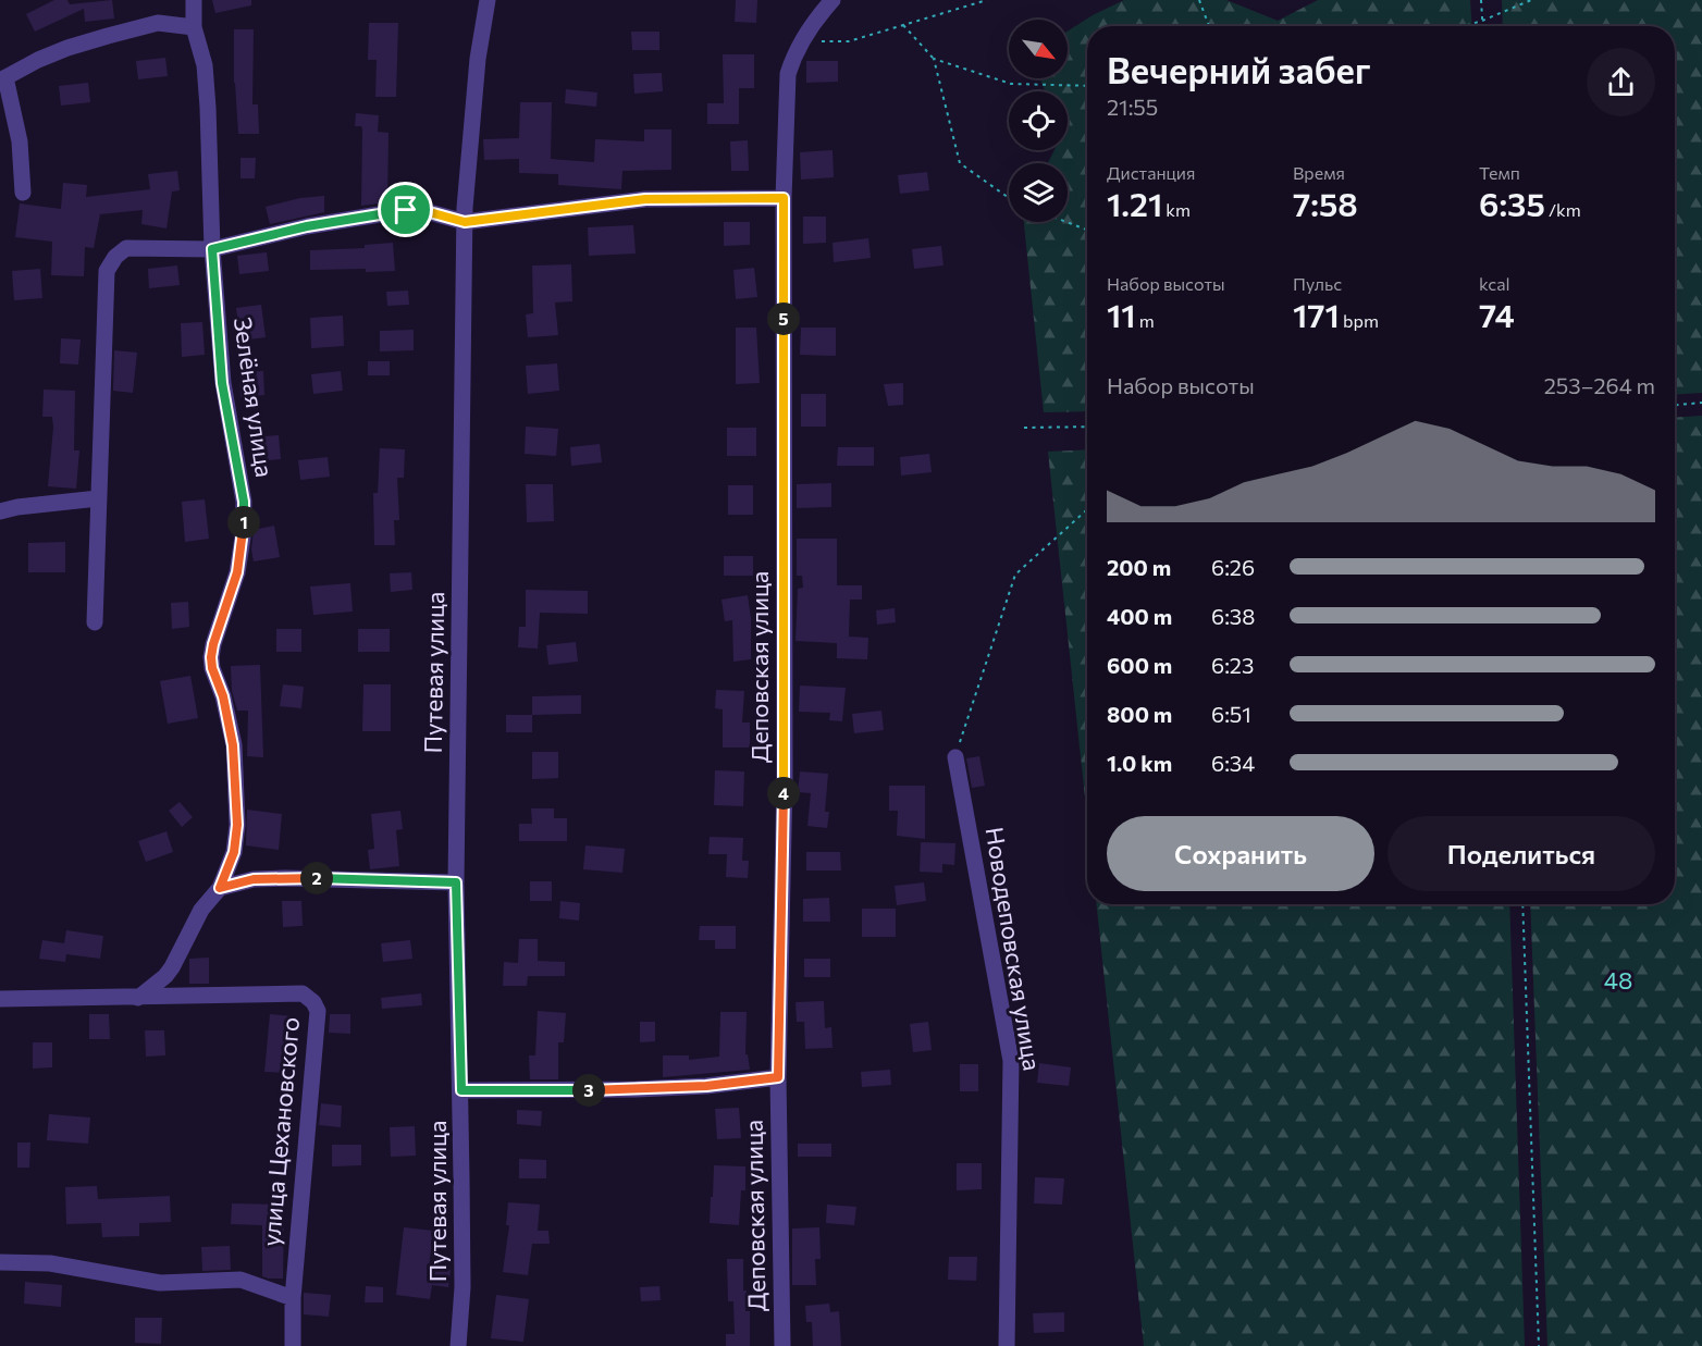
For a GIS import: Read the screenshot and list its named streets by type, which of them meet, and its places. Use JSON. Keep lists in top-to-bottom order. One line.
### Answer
{"streets":{"street":["Зелёная улица","Деповская улица","Путевая улица","Новодеповская улица","улица Цехановского"]},"crossings":[["Зелёная улица","улица Цехановского"]],"parks":["48"],"north":"bottom right","page":{"heading":["Вечерний забег","21:55"],"stats":[["Дистанция","1.21 km"],["Время","7:58"],["Темп","6:35 /km"],["Набор высоты","11 m"],["Пульс","171 bpm"],["kcal","74"]],"pins":["5","1","4","2","3"],"chart":["Набор высоты","253–264 m"],"list":[{"name":"200 m","note":"6:26"},{"name":"400 m","note":"6:38"},{"name":"600 m","note":"6:23"},{"name":"800 m","note":"6:51"},{"name":"1.0 km","note":"6:34"}],"buttons":["Сохранить","Поделиться"]}}
